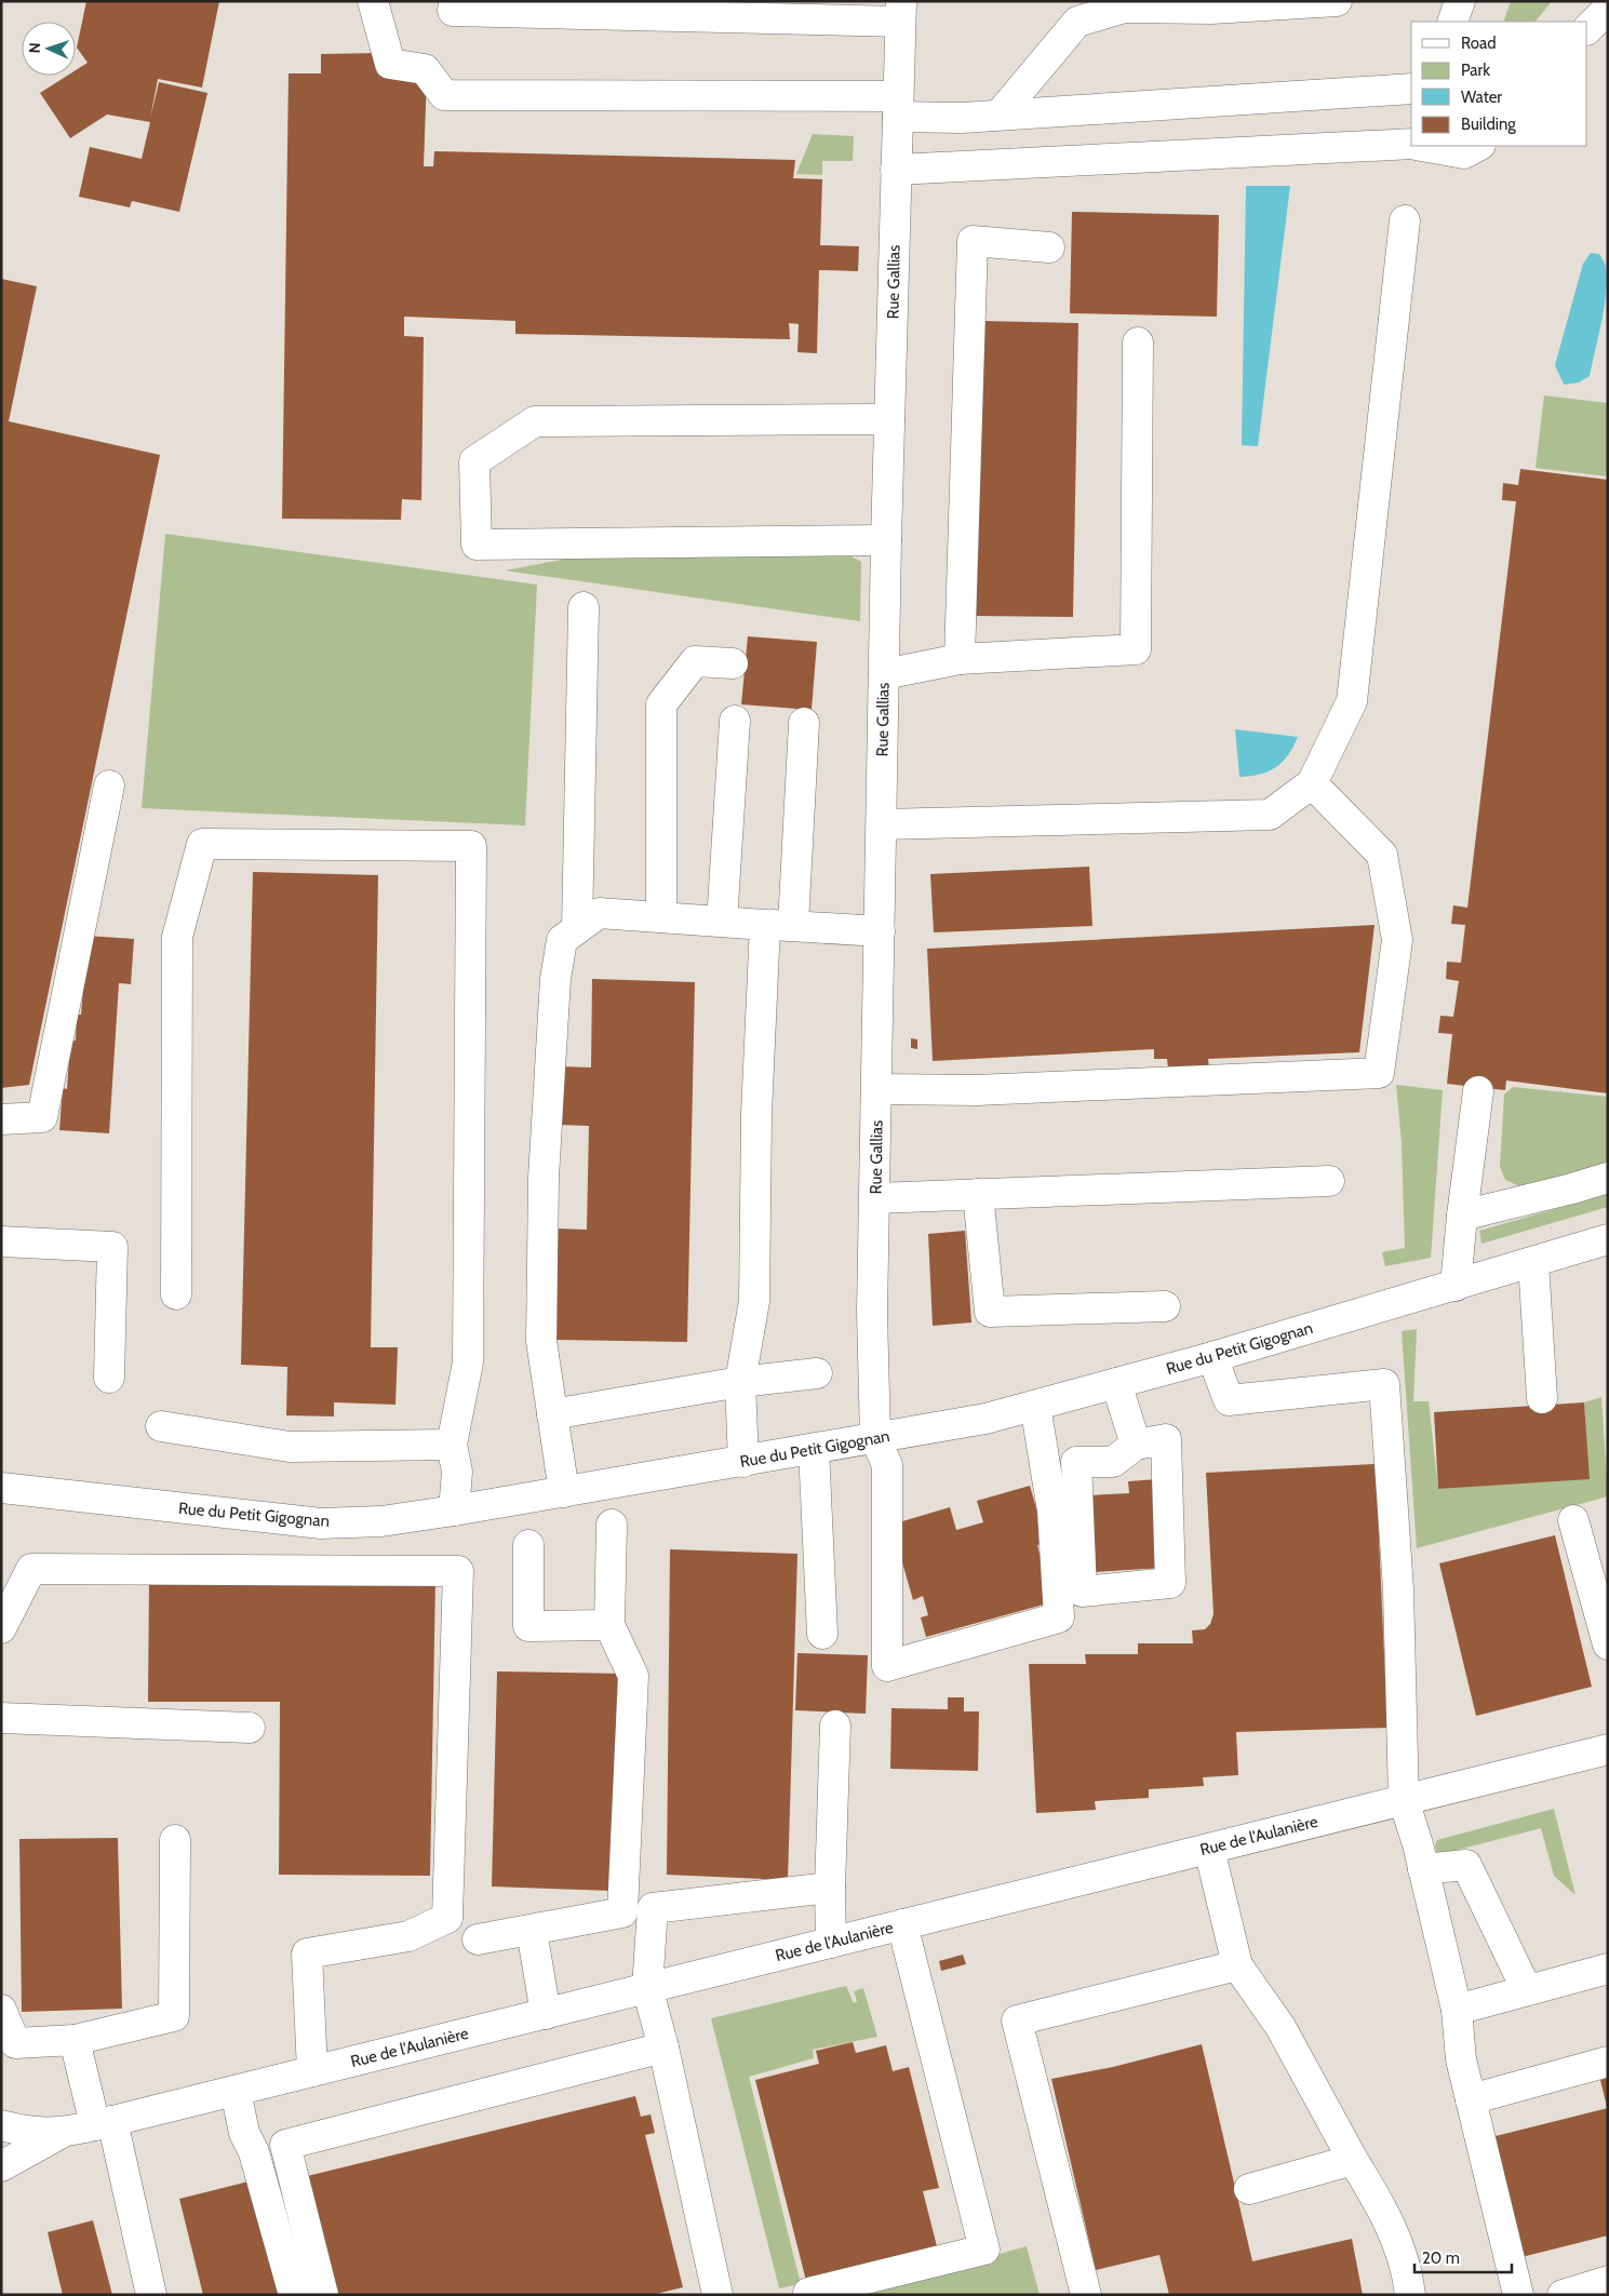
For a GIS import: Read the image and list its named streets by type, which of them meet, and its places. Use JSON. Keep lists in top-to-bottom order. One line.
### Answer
{"streets":{"street":["Rue Gallias","Rue du Petit Gigognan","Rue de l'Aulanière"]},"crossings":[["Rue Gallias","Rue du Petit Gigognan"]],"legend":["Road","Park","Water","Building"],"scale_bar":"20 m","north":"left"}
